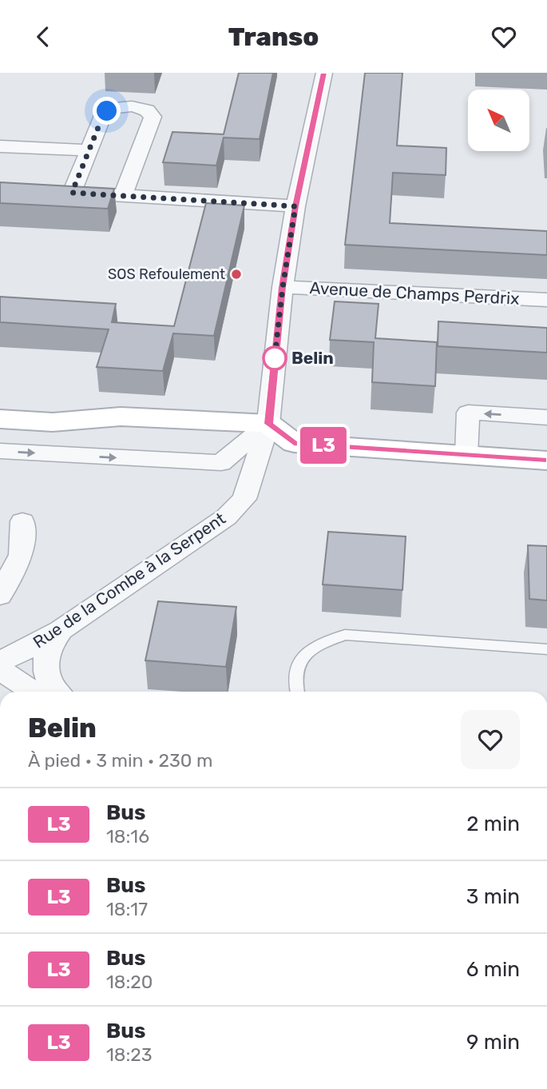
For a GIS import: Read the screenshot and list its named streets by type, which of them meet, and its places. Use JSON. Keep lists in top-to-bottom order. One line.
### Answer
{"streets":{"street":["Avenue de Champs Perdrix","Rue de la Combe à la Serpent"]},"crossings":[["Avenue de Champs Perdrix","Rue de la Combe à la Serpent"]],"places":["SOS Refoulement","Belin"],"lines":["bus line L3"],"north":"top left","page":{"header":"Transo","on_map":"L3","heading":["Belin","À pied · 3 min · 230 m"],"list":[{"mark":"L3","name":"Bus","note":"18:16","value":"2 min"},{"mark":"L3","name":"Bus","note":"18:17","value":"3 min"},{"mark":"L3","name":"Bus","note":"18:20","value":"6 min"},{"mark":"L3","name":"Bus","note":"18:23","value":"9 min"}]}}
